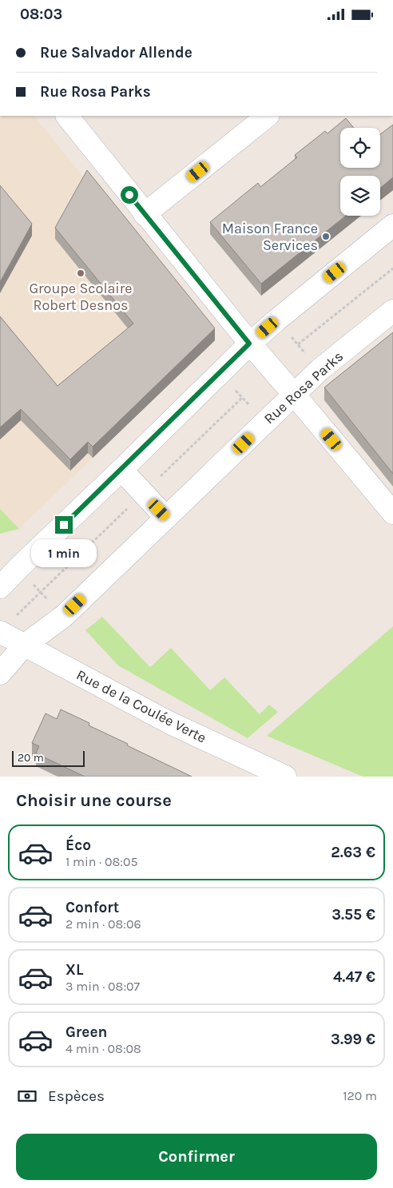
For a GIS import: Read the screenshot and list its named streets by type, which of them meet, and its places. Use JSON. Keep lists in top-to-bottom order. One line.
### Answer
{"streets":{"street":["Rue Rosa Parks","Rue de la Coulée Verte"]},"crossings":[["Rue Rosa Parks","Rue de la Coulée Verte"]],"places":["Maison France Services","Groupe Scolaire Robert Desnos"],"scale_bar":"20 m","page":{"status":"08:03","banner":["Rue Salvador Allende","Rue Rosa Parks"],"bubble":"1 min","scale":"20 m","heading":"Choisir une course","list":[{"name":"Éco","note":"1 min · 08:05","value":"2.63 €"},{"name":"Confort","note":"2 min · 08:06","value":"3.55 €"},{"name":"XL","note":"3 min · 08:07","value":"4.47 €"},{"name":"Green","note":"4 min · 08:08","value":"3.99 €"}],"pay":["Espèces","120 m"],"buttons":"Confirmer"}}
